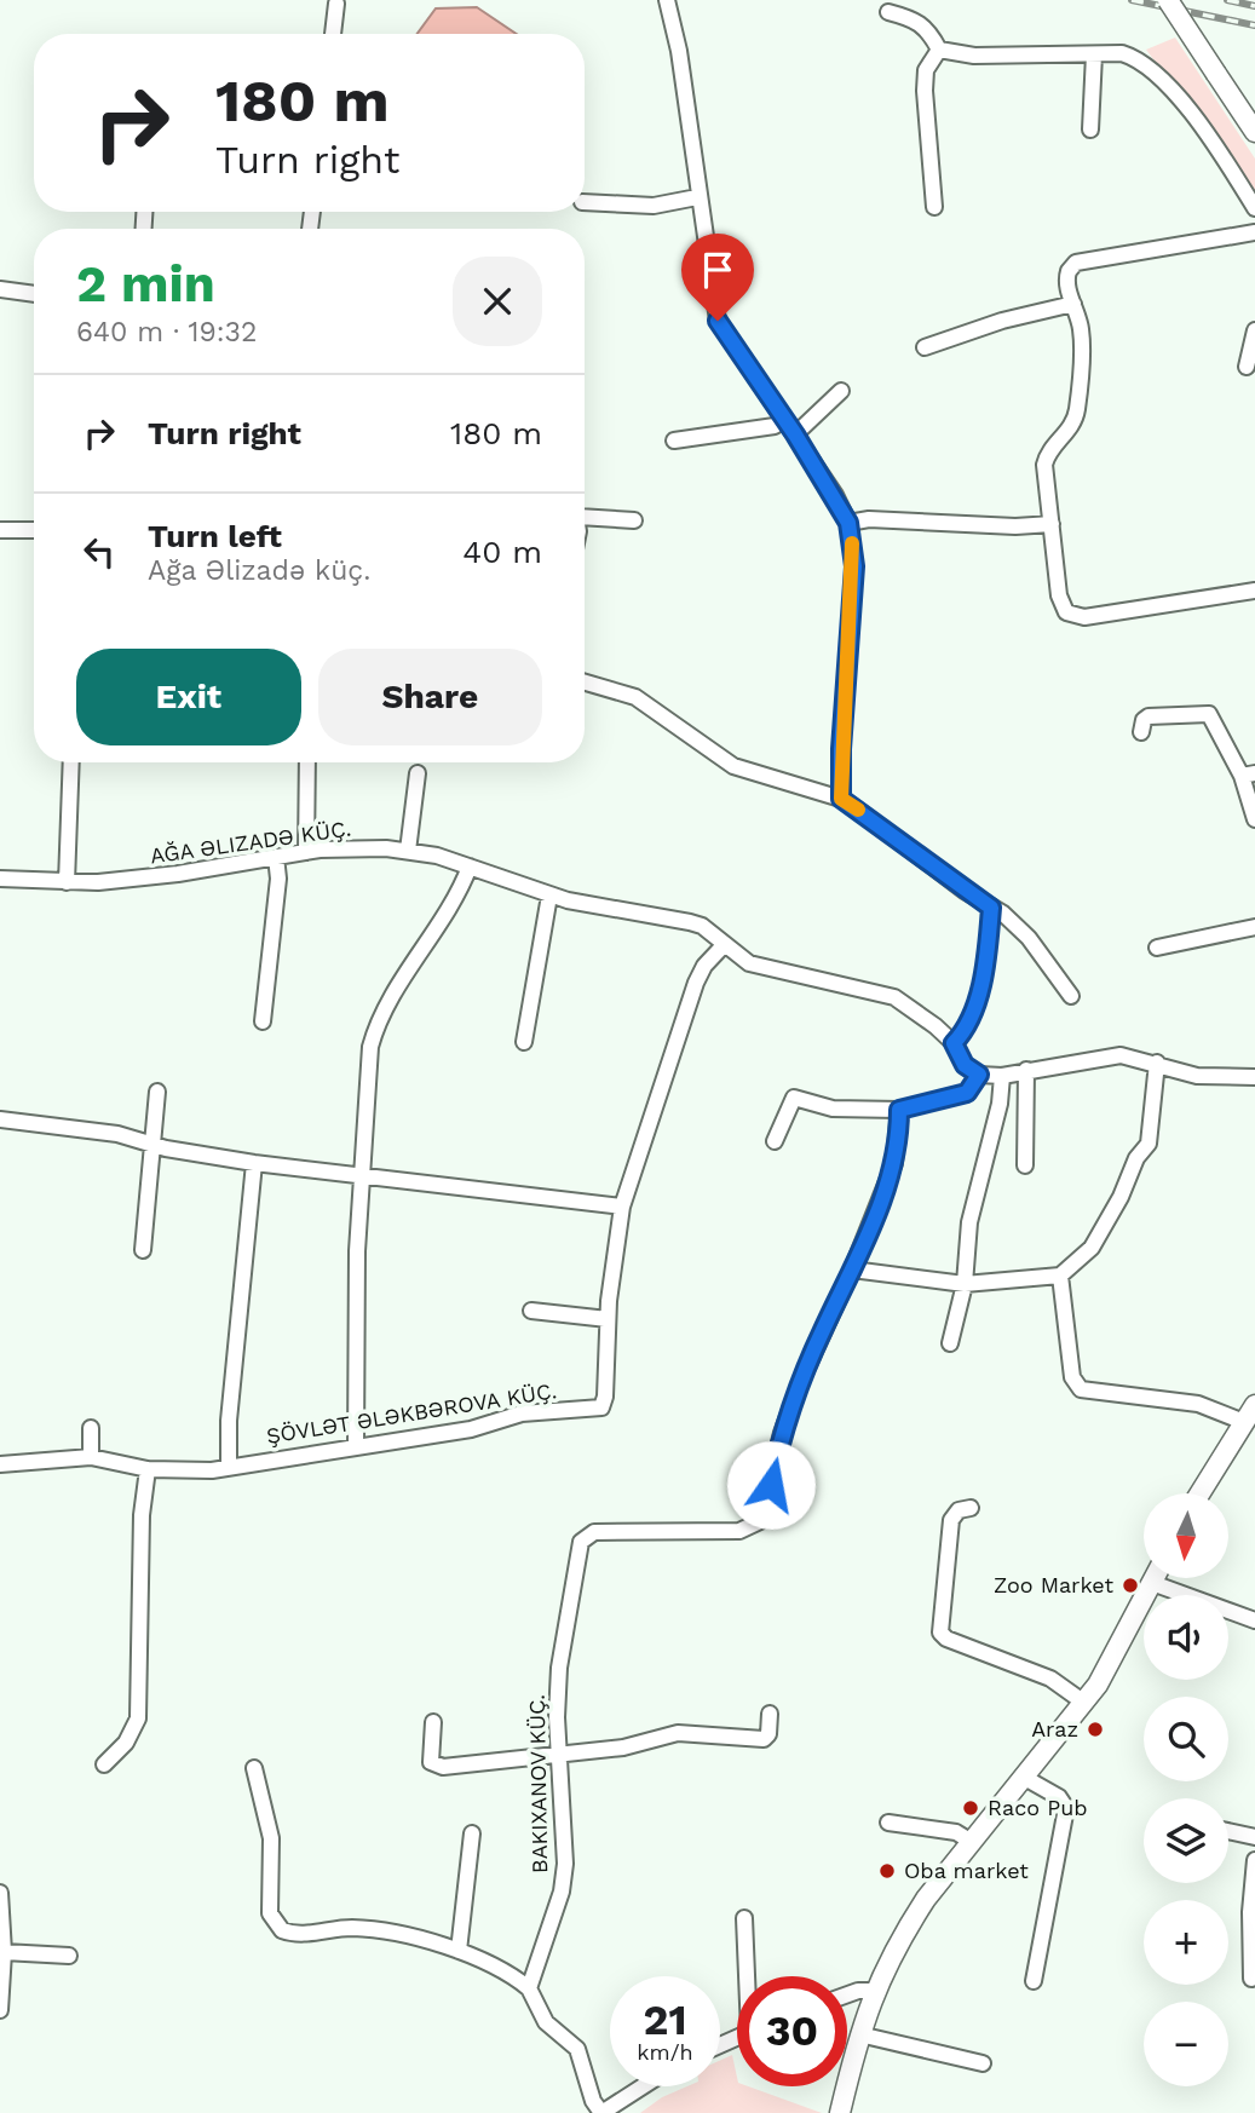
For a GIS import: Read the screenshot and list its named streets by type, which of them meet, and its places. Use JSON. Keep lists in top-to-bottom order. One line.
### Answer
{"streets":{"street":["AĞA ƏLIZADƏ KÜÇ.","ŞÖVLƏT ƏLƏKBƏROVA KÜÇ."]},"crossings":[["AĞA ƏLIZADƏ KÜÇ.","ŞÖVLƏT ƏLƏKBƏROVA KÜÇ."]],"places":["Zoo Market","Araz","Raco Pub","Oba market"],"north":"bottom","page":{"turn":["180 m","Turn right"],"heading":["2 min","640 m · 19:32"],"list":[{"name":"Turn right","value":"180 m"},{"name":"Turn left","note":"Ağa Əlizadə küç.","value":"40 m"}],"buttons":["Exit","Share"],"map_buttons":["+","−"],"speed":"21 km/h","limit":"30"}}
